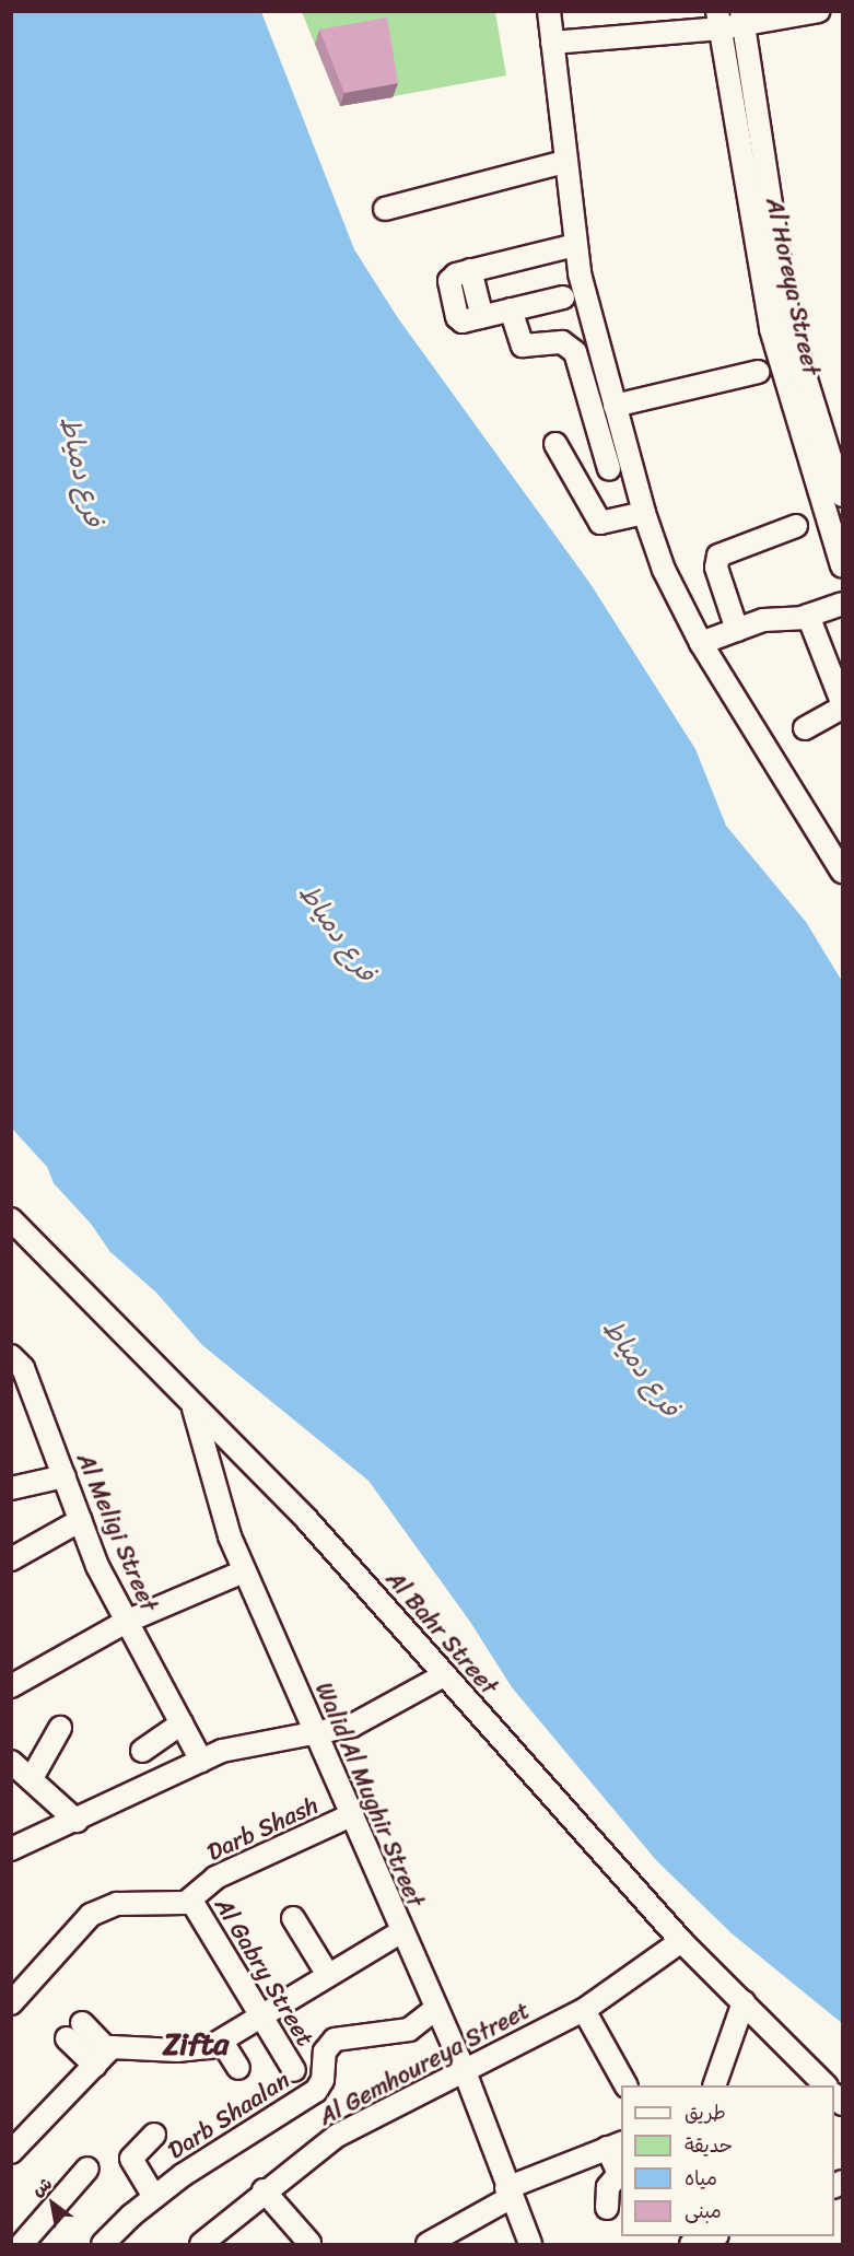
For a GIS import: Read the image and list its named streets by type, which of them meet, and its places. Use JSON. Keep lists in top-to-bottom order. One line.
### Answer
{"streets":{"street":["Al Horeya Street","Al Meligi Street","Al Bahr Street","Walid Al Mughir Street","Darb Shash","Al Gabry Street","Al Gemhoureya Street","Darb Shaalan"]},"crossings":[["Al Bahr Street","Walid Al Mughir Street"],["Al Bahr Street","Al Gemhoureya Street"],["Walid Al Mughir Street","Darb Shash"],["Walid Al Mughir Street","Al Gemhoureya Street"],["Walid Al Mughir Street","Darb Shaalan"],["Darb Shash","Al Gabry Street"]],"districts":["Zifta"],"water":["فرع دمياط"],"legend":["طريق","حديقة","مياه","مبنى"],"north":"top left"}
